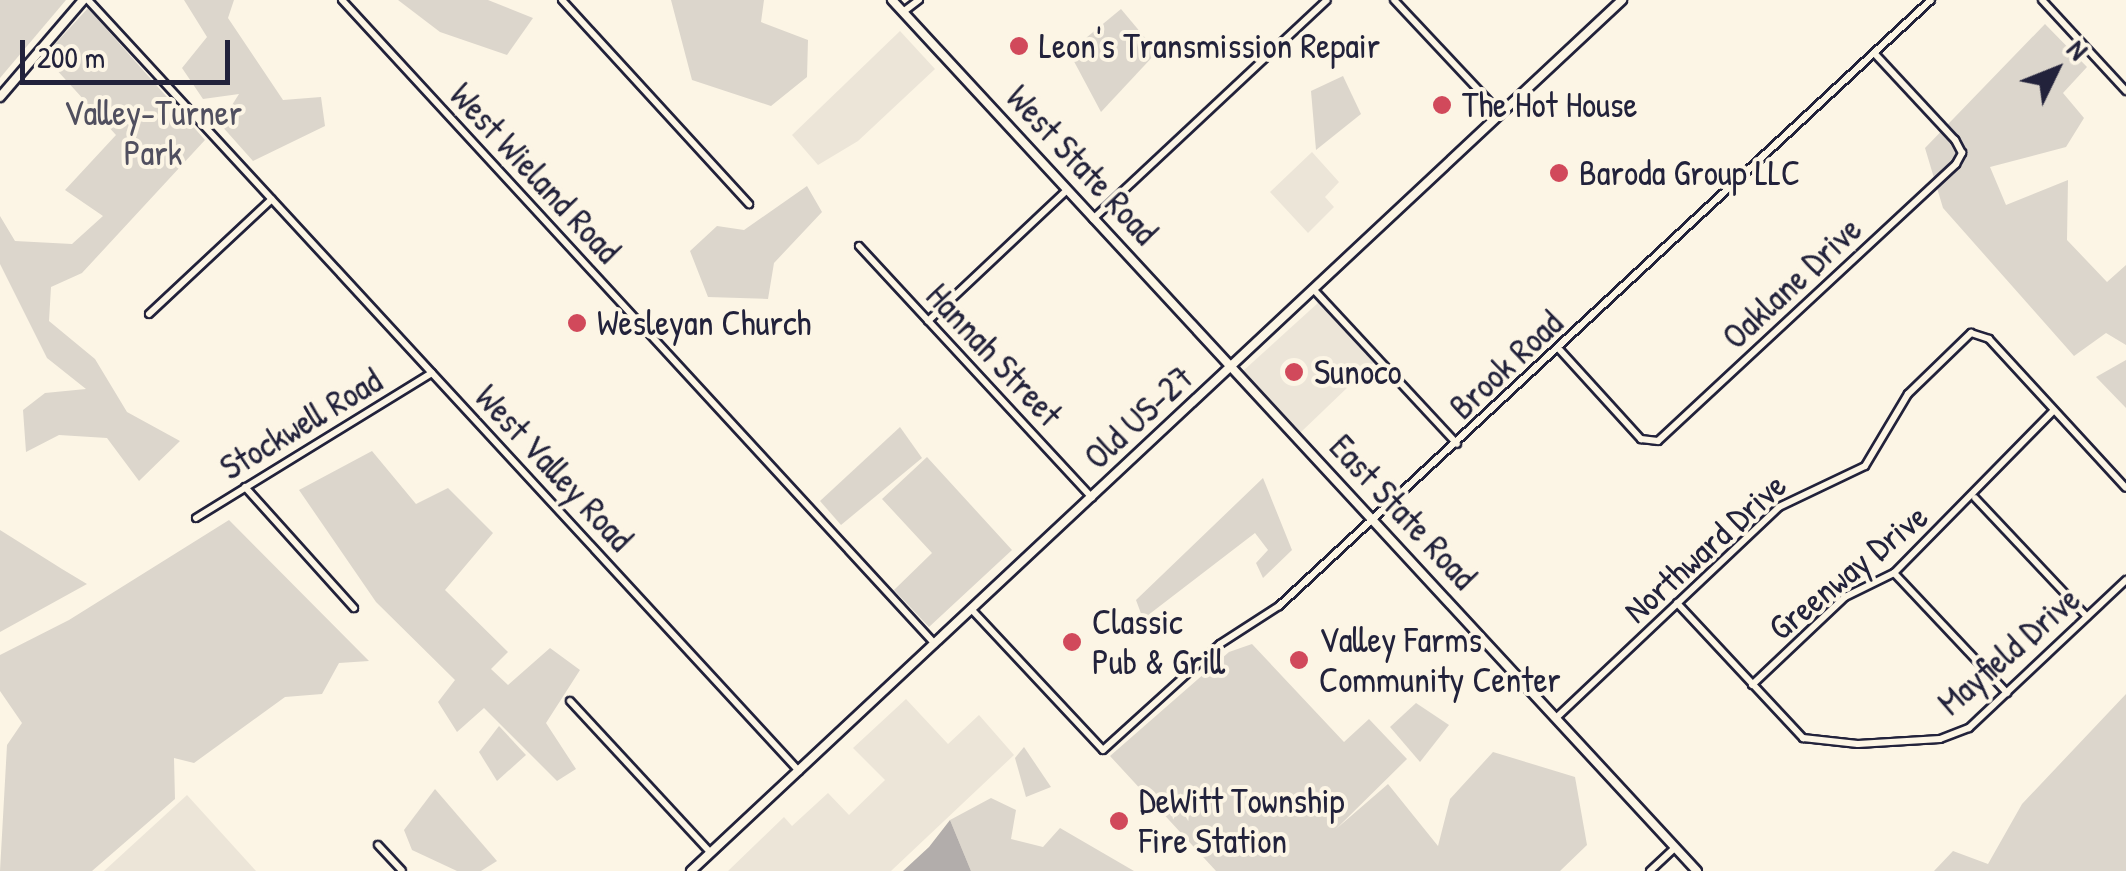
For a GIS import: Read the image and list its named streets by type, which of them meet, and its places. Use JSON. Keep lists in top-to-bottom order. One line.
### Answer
{"streets":{"street":["West State Road","West Wieland Road","Oaklane Drive","Hannah Street","Brook Road","Old US-27","Stockwell Road","West Valley Road","East State Road","Northward Drive","Greenway Drive","Mayfield Drive"]},"crossings":[["West State Road","Old US-27"],["West State Road","East State Road"],["West Wieland Road","Old US-27"],["Oaklane Drive","Brook Road"],["Hannah Street","Old US-27"],["Brook Road","Old US-27"],["Brook Road","East State Road"],["Old US-27","West Valley Road"],["Old US-27","East State Road"],["Stockwell Road","West Valley Road"],["East State Road","Northward Drive"],["Northward Drive","Greenway Drive"],["Northward Drive","Mayfield Drive"],["Greenway Drive","Mayfield Drive"]],"parks":["Valley-Turner Park"],"places":["Leon's Transmission Repair","The Hot House","Baroda Group LLC","Wesleyan Church","Sunoco","Classic Pub & Grill","Valley Farms Community Center","DeWitt Township Fire Station"],"scale_bar":"200 m","north":"top right"}
